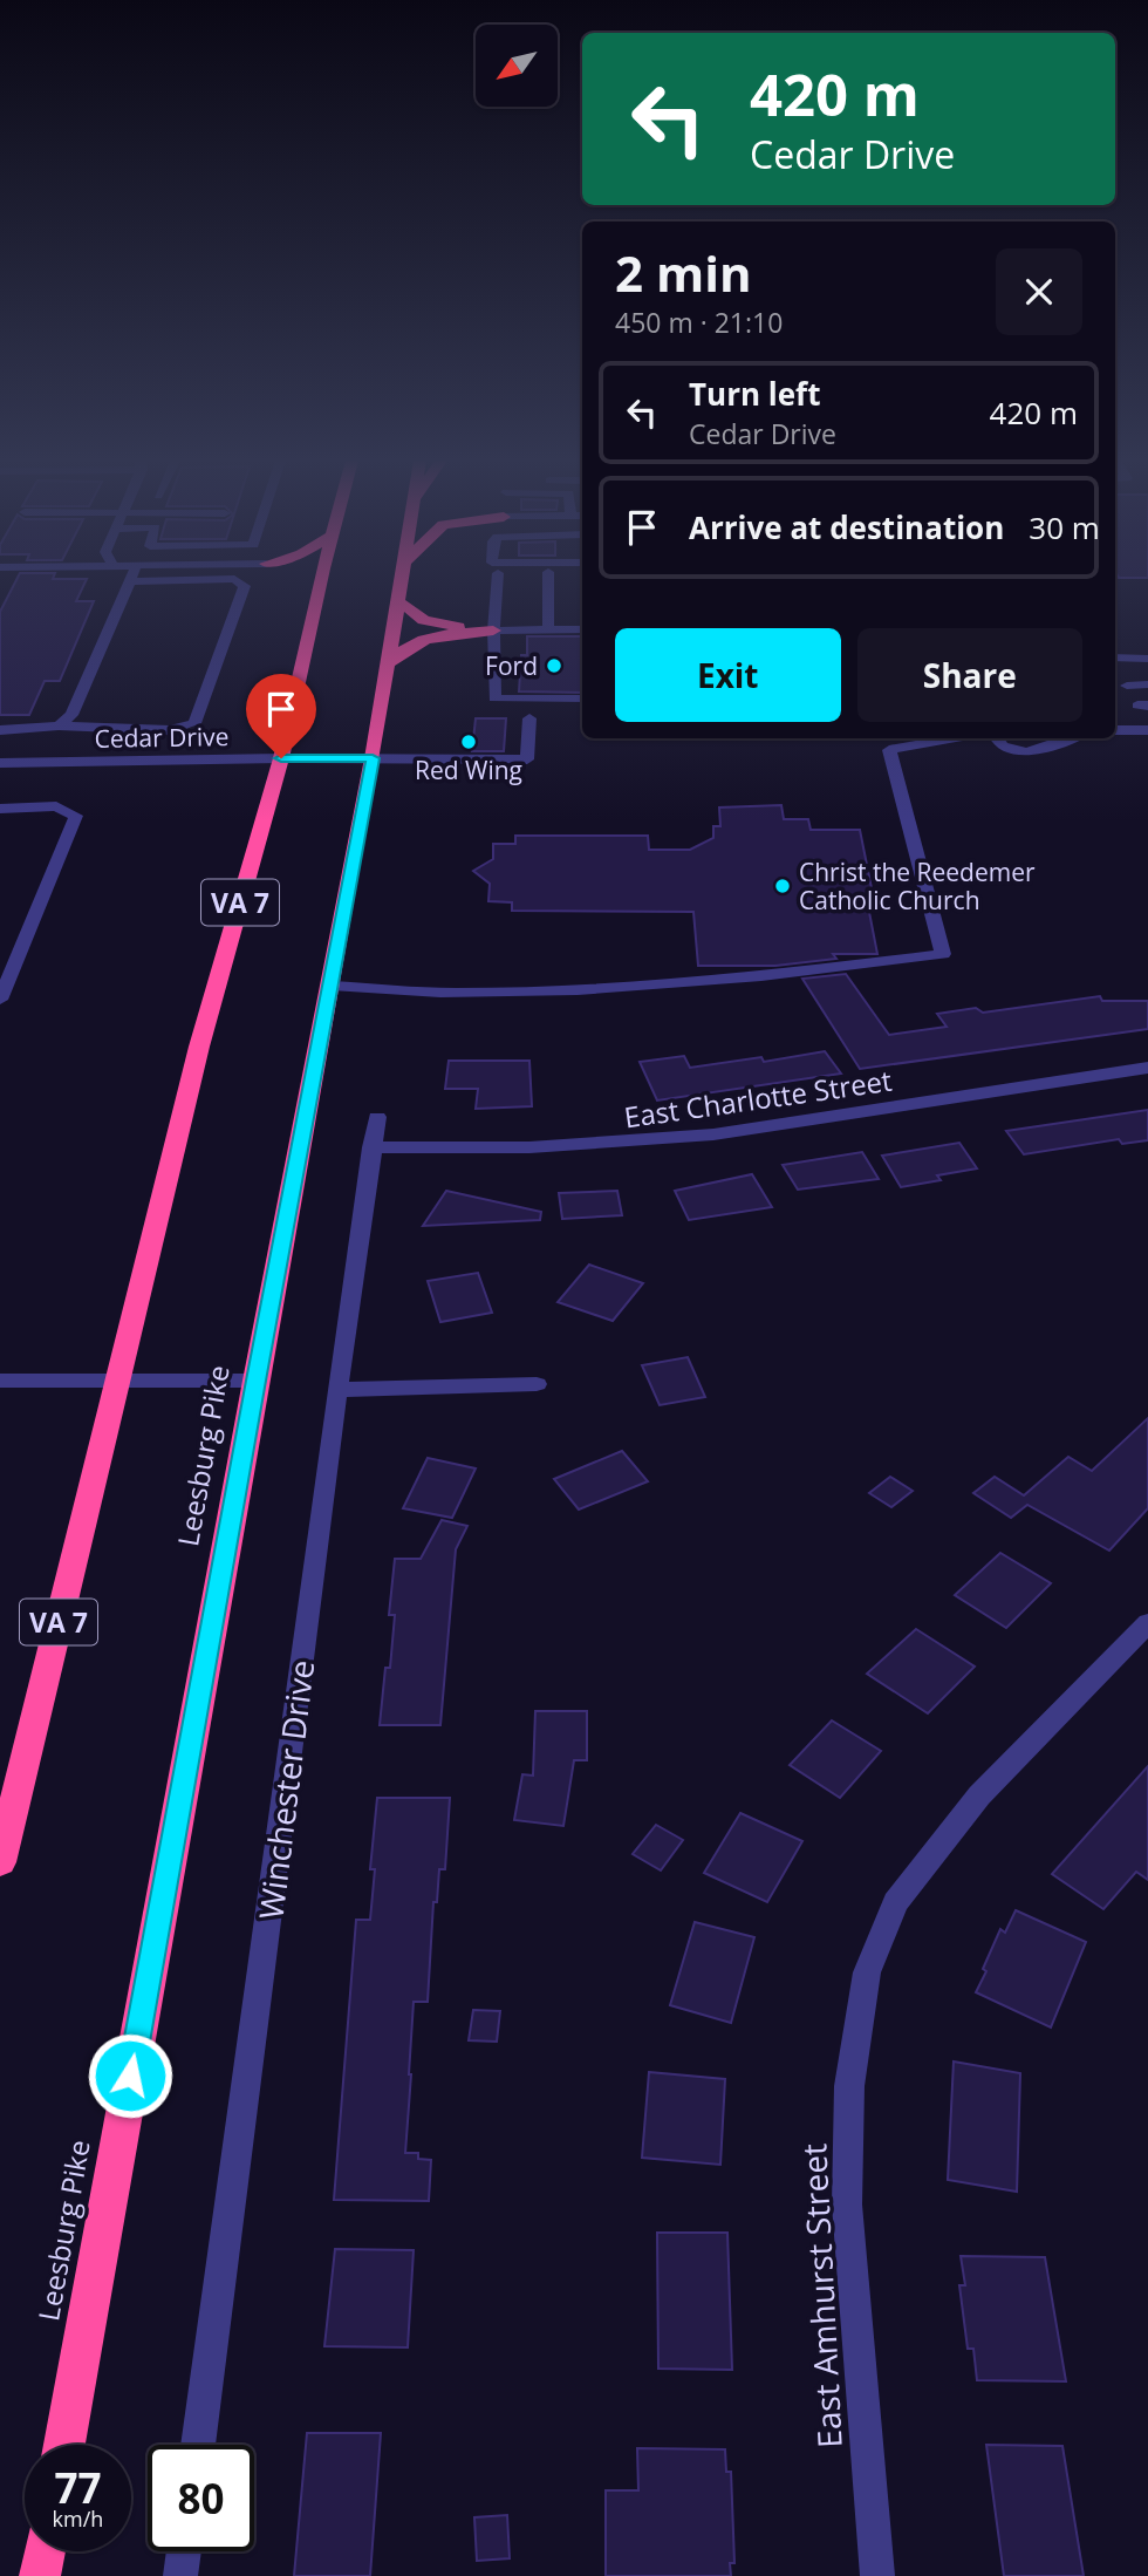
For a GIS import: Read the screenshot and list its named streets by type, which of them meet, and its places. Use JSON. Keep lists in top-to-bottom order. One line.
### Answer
{"streets":{"highway":["VA 7","Leesburg Pike"],"street":["Cedar Drive","East Charlotte Street","Winchester Drive","East Amhurst Street"]},"crossings":[["Cedar Drive","VA 7"],["Cedar Drive","Leesburg Pike"],["East Charlotte Street","Winchester Drive"]],"places":["Ford","Red Wing","Christ the Reedemer Catholic Church"],"north":"bottom left","page":{"turn":["420 m","Cedar Drive"],"heading":["2 min","450 m · 21:10"],"list":[{"name":"Turn left","note":"Cedar Drive","value":"420 m"},{"name":"Arrive at destination","value":"30 m"}],"buttons":["Exit","Share"],"speed":"77 km/h","limit":"80"}}
